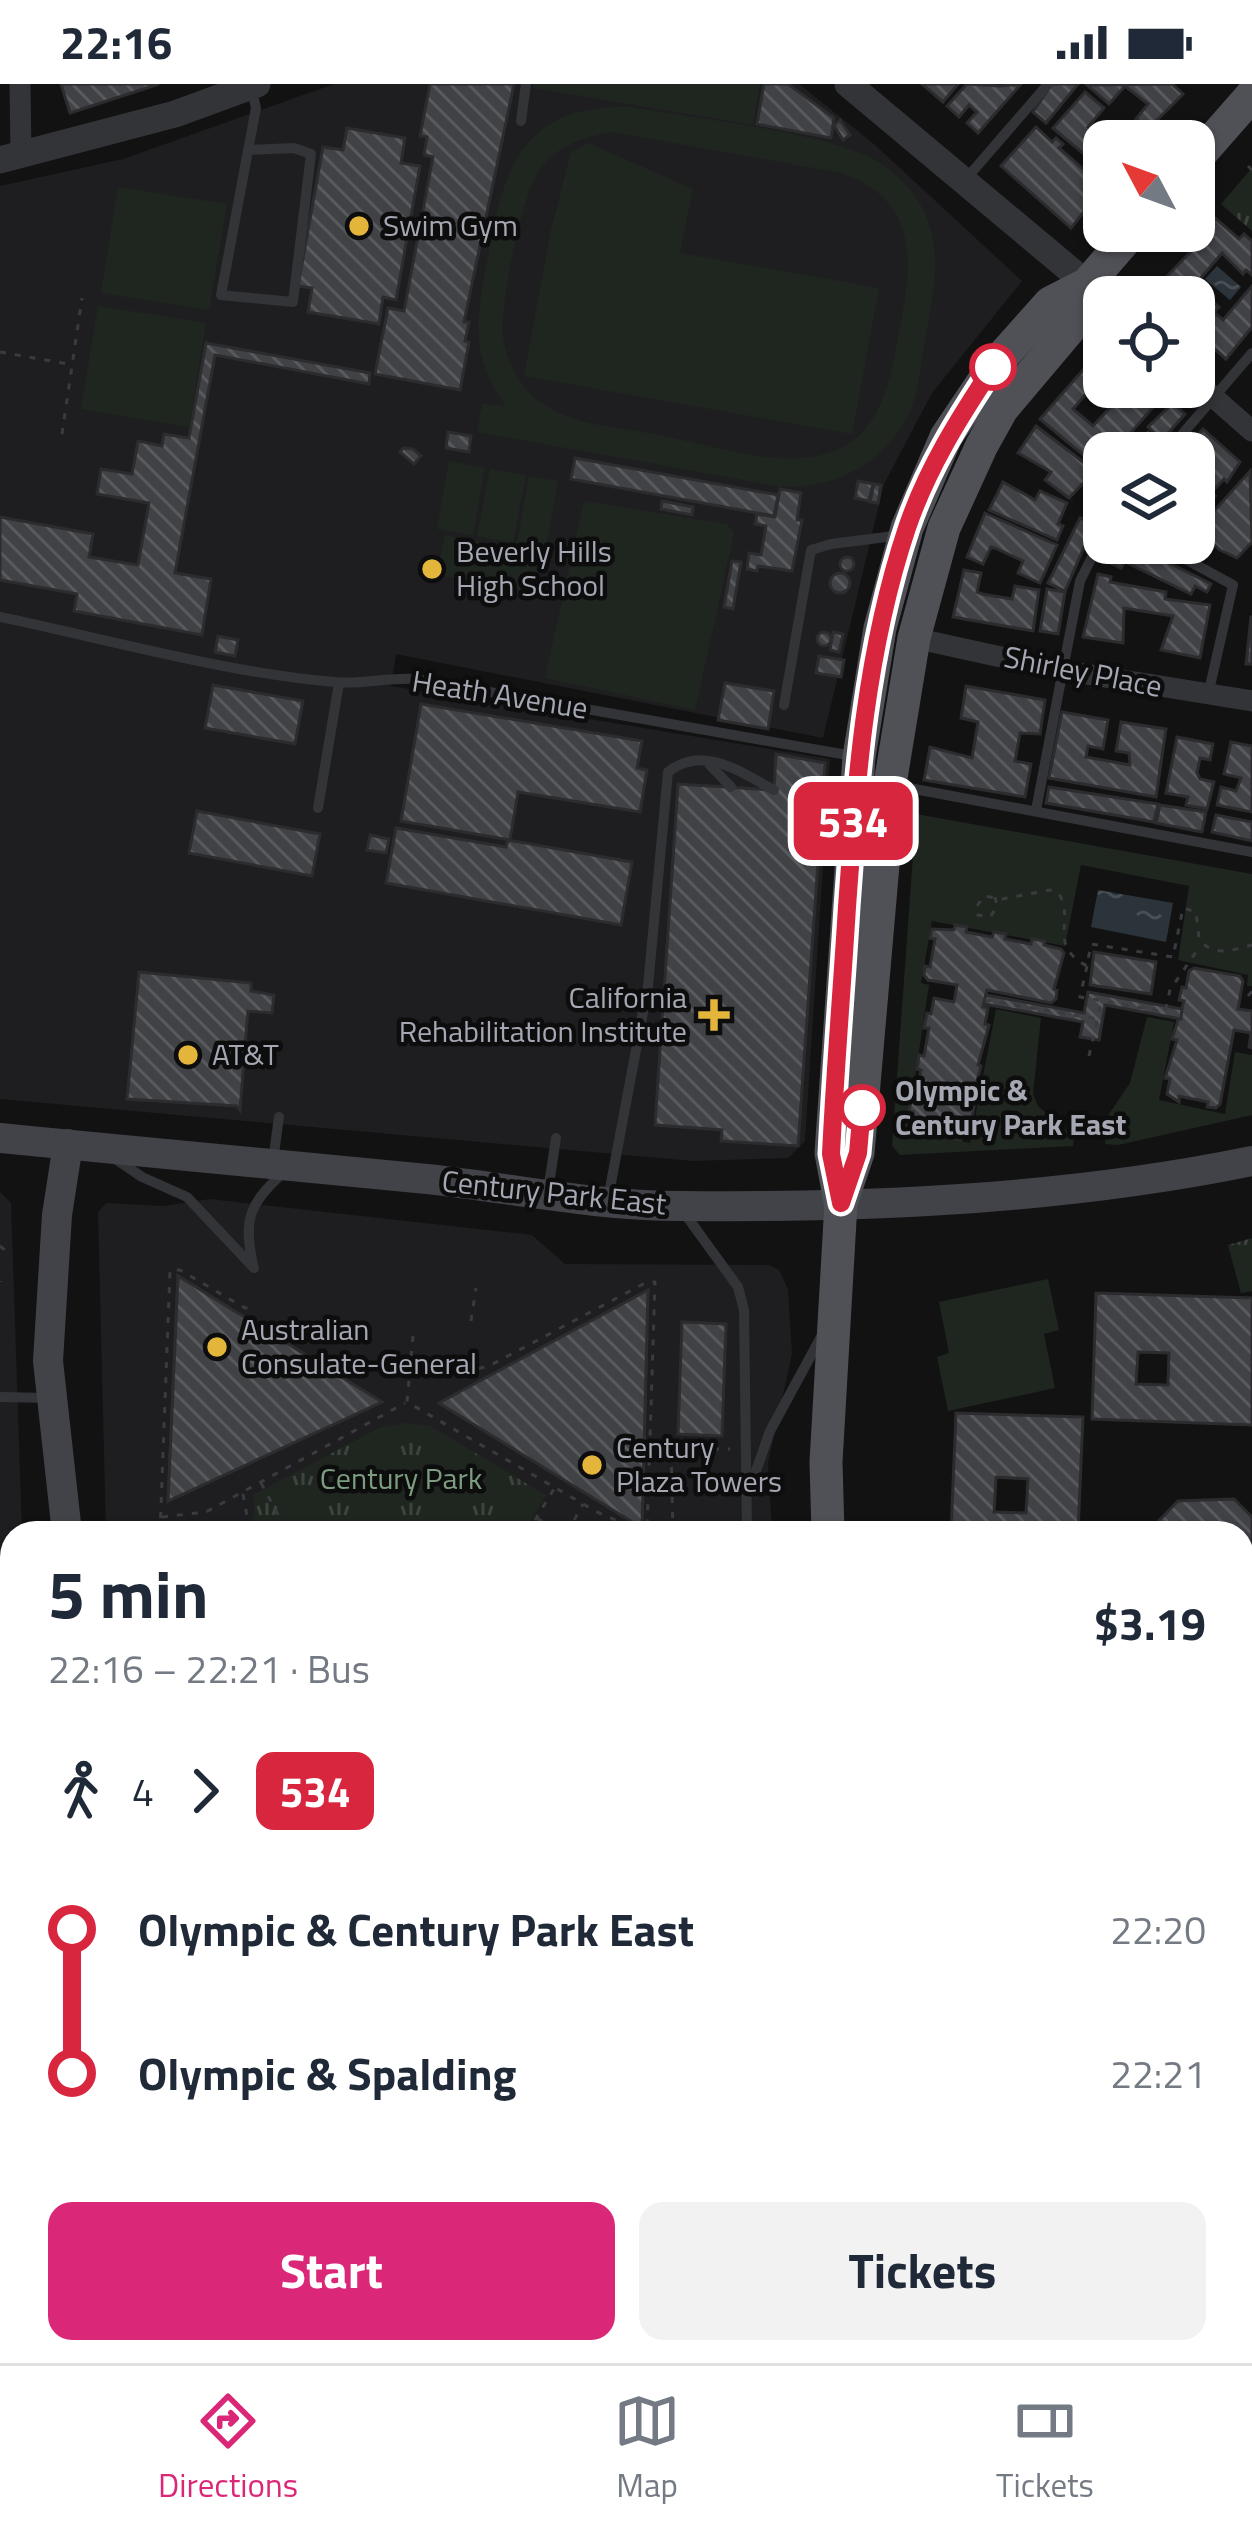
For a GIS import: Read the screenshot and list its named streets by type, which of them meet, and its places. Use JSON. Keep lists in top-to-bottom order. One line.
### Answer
{"streets":{"main road":["Century Park East"],"street":["Shirley Place"],"lane":["Heath Avenue"]},"parks":["Century Park"],"places":{"other":["Swim Gym","Beverly Hills High School","AT&T","Olympic & Century Park East","Australian Consulate-General","Century Plaza Towers"],"health":["California Rehabilitation Institute"]},"lines":["bus line 534"],"north":"top left","page":{"status":"22:16","on_map":"534","heading":["5 min","22:16 – 22:21 · Bus","$3.19"],"legs":["4","534"],"list":[{"name":"Olympic & Century Park East","value":"22:20"},{"name":"Olympic & Spalding","value":"22:21"}],"buttons":["Start","Tickets"],"tabs":["Directions","Map","Tickets"]}}
